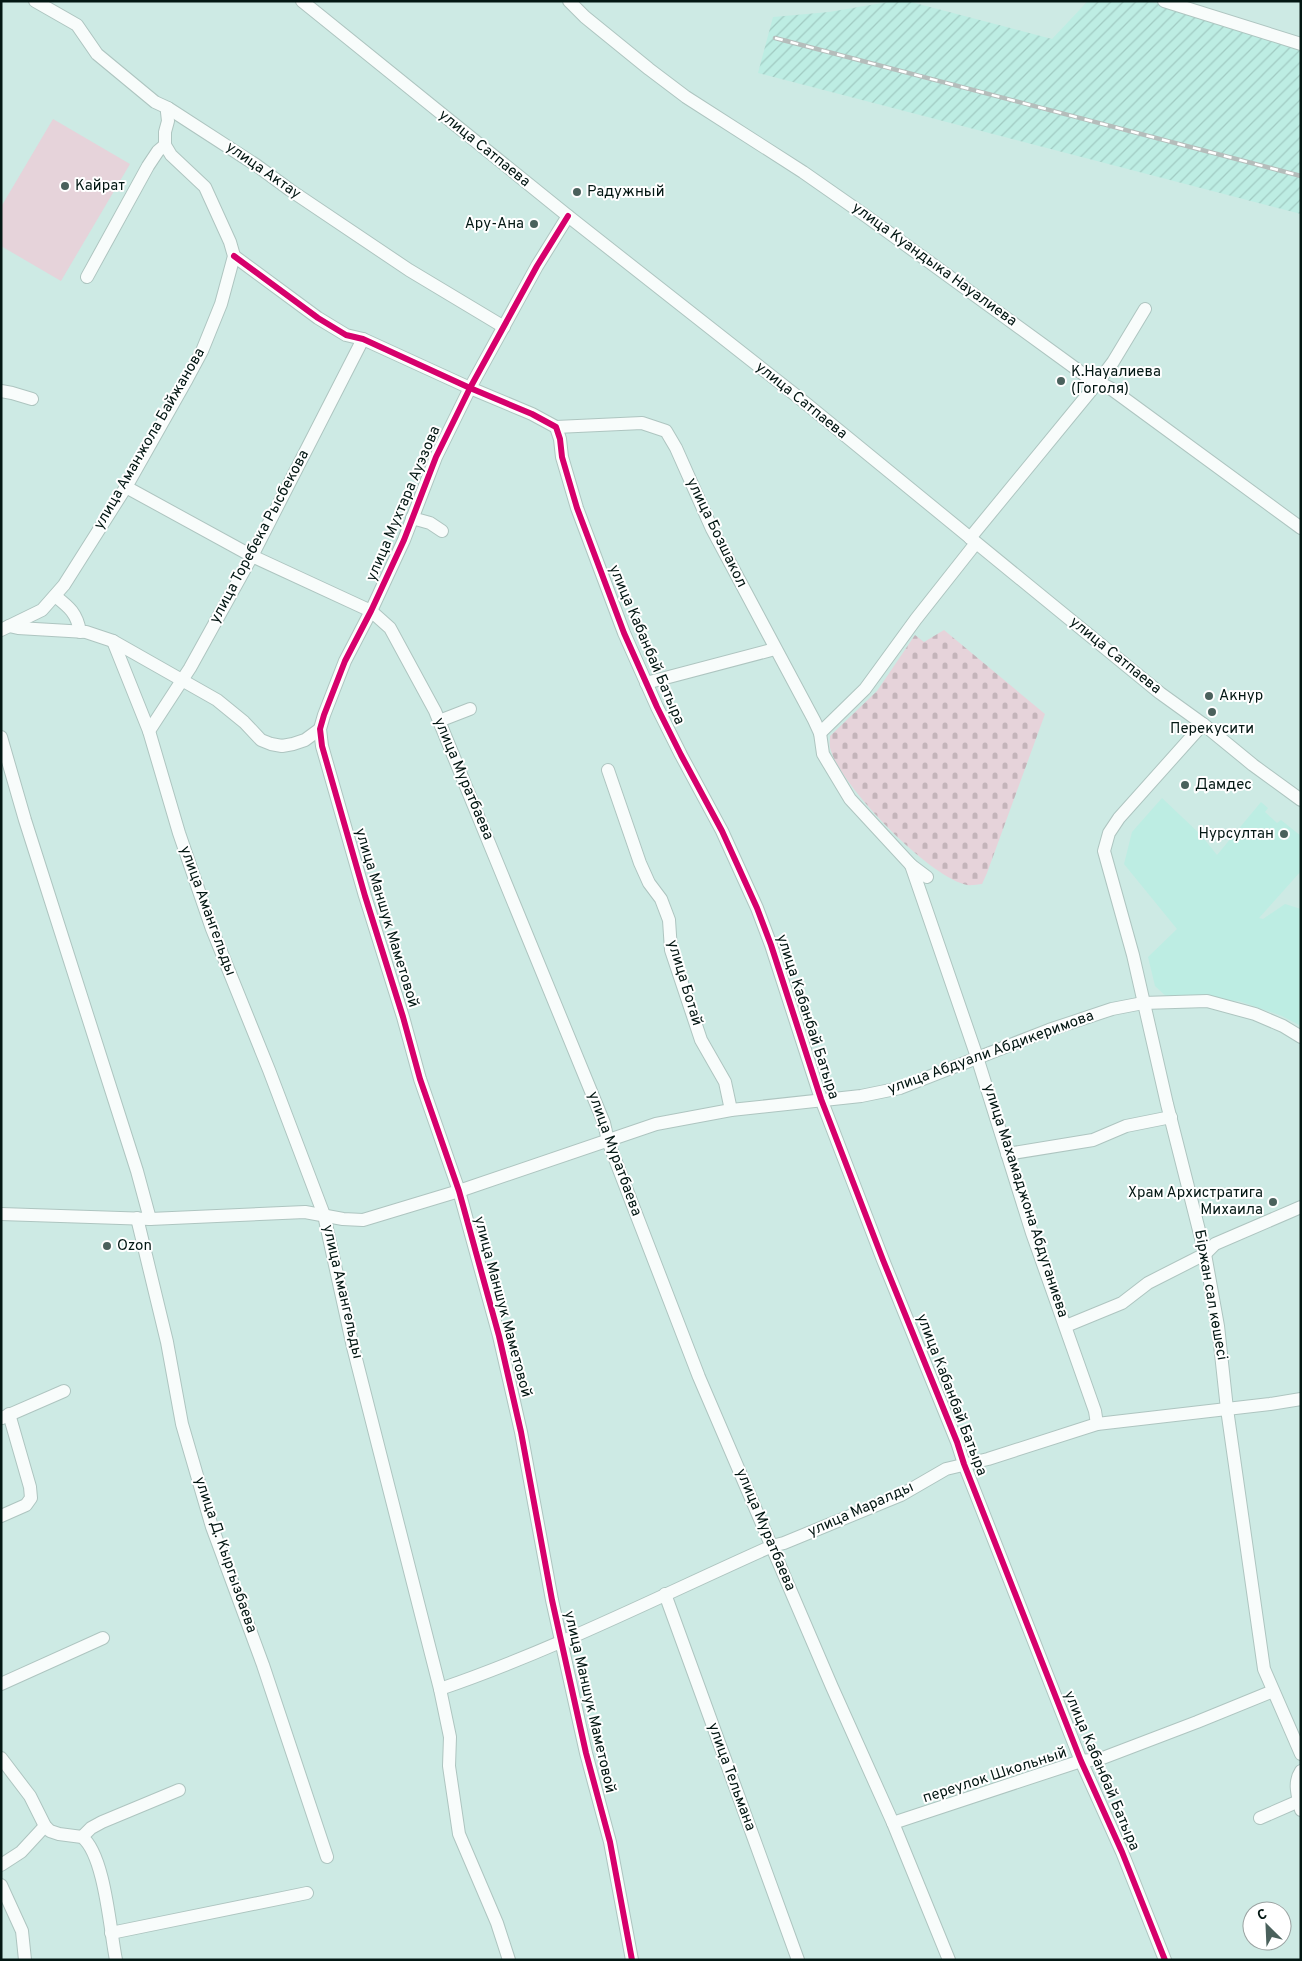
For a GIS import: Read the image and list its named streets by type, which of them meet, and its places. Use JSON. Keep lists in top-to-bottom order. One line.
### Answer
{"streets":{"street":["улица Сатпаева","улица Актау","улица Куандыка Науалиева","улица Аманжола Байжанова","улица Мухтара Ауэзова","улица Бозшакол","улица Торебека Рысбекова","улица Кабанбай Батыра","улица Муратбаева","улица Амангельды","улица Маншук Маметовой","улица Ботай","улица Абдуали Абдикеримова","улица Махамаджона Абдуганиева","Біржан сал көшесі","улица Маралды","улица Д. Кыргызбаева","переулок Школьный","улица Тельмана"]},"crossings":[["улица Сатпаева","улица Мухтара Ауэзова"],["улица Сатпаева","Біржан сал көшесі"],["улица Актау","улица Мухтара Ауэзова"],["улица Аманжола Байжанова","улица Муратбаева"],["улица Мухтара Ауэзова","улица Муратбаева"],["улица Мухтара Ауэзова","улица Маншук Маметовой"],["улица Бозшакол","улица Кабанбай Батыра"],["улица Бозшакол","улица Махамаджона Абдуганиева"],["улица Торебека Рысбекова","улица Муратбаева"],["улица Торебека Рысбекова","улица Амангельды"],["улица Кабанбай Батыра","улица Абдуали Абдикеримова"],["улица Кабанбай Батыра","улица Маралды"],["улица Кабанбай Батыра","переулок Школьный"],["улица Муратбаева","улица Абдуали Абдикеримова"],["улица Муратбаева","улица Маралды"],["улица Муратбаева","переулок Школьный"],["улица Амангельды","улица Абдуали Абдикеримова"],["улица Амангельды","улица Маралды"],["улица Маншук Маметовой","улица Абдуали Абдикеримова"],["улица Маншук Маметовой","улица Маралды"],["улица Ботай","улица Абдуали Абдикеримова"],["улица Абдуали Абдикеримова","улица Махамаджона Абдуганиева"],["улица Абдуали Абдикеримова","Біржан сал көшесі"],["улица Абдуали Абдикеримова","улица Д. Кыргызбаева"],["улица Махамаджона Абдуганиева","улица Маралды"],["Біржан сал көшесі","улица Маралды"],["Біржан сал көшесі","переулок Школьный"],["улица Маралды","улица Тельмана"]],"places":["Кайрат","Радужный","Ару-Ана","К.Науалиева (Гоголя)","Акнур","Перекусити","Дамдес","Нурсултан","Храм Архистратига Михаила","Ozon"],"north":"top left"}
